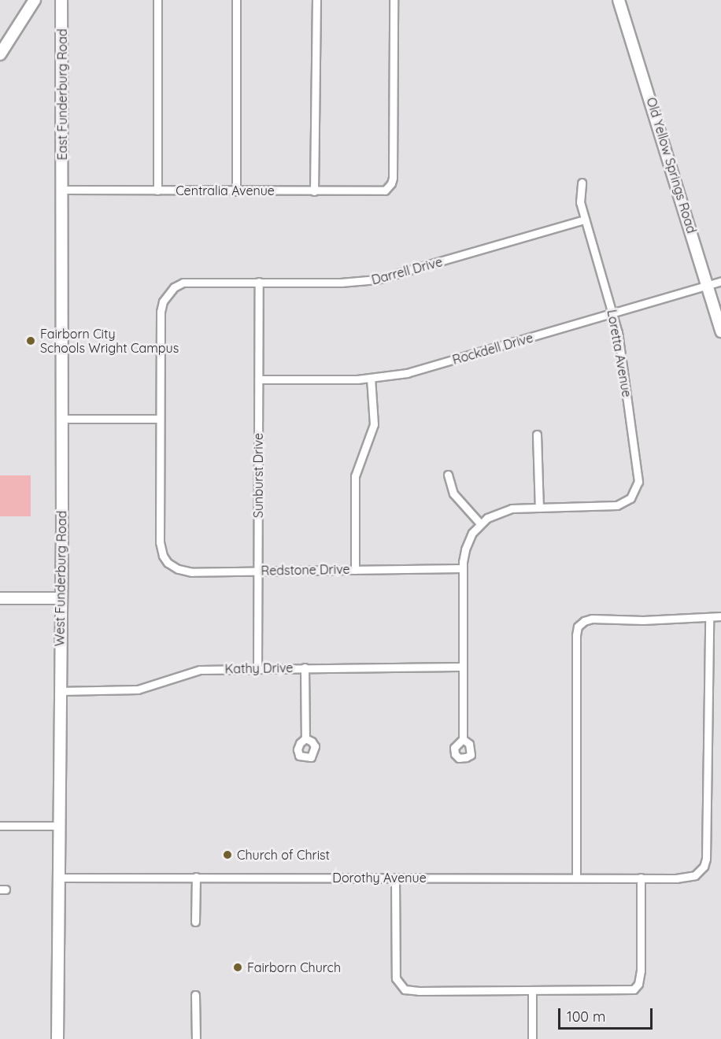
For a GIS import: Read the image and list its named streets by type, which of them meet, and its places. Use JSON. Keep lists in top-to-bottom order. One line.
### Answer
{"streets":{"street":["East Funderburg Road","Old Yellow Springs Road","Centralia Avenue","Darrell Drive","Rockdell Drive","Loretta Avenue","Sunburst Drive","Redstone Drive","West Funderburg Road","Kathy Drive","Dorothy Avenue"]},"crossings":[["East Funderburg Road","Centralia Avenue"],["East Funderburg Road","West Funderburg Road"],["Old Yellow Springs Road","Rockdell Drive"],["Centralia Avenue","West Funderburg Road"],["Darrell Drive","Loretta Avenue"],["Darrell Drive","Sunburst Drive"],["Darrell Drive","Redstone Drive"],["Rockdell Drive","Loretta Avenue"],["Rockdell Drive","Sunburst Drive"],["Sunburst Drive","Redstone Drive"],["Sunburst Drive","Kathy Drive"],["West Funderburg Road","Kathy Drive"],["West Funderburg Road","Dorothy Avenue"]],"places":["Fairborn City Schools Wright Campus","Church of Christ","Fairborn Church"],"scale_bar":"100 m"}
